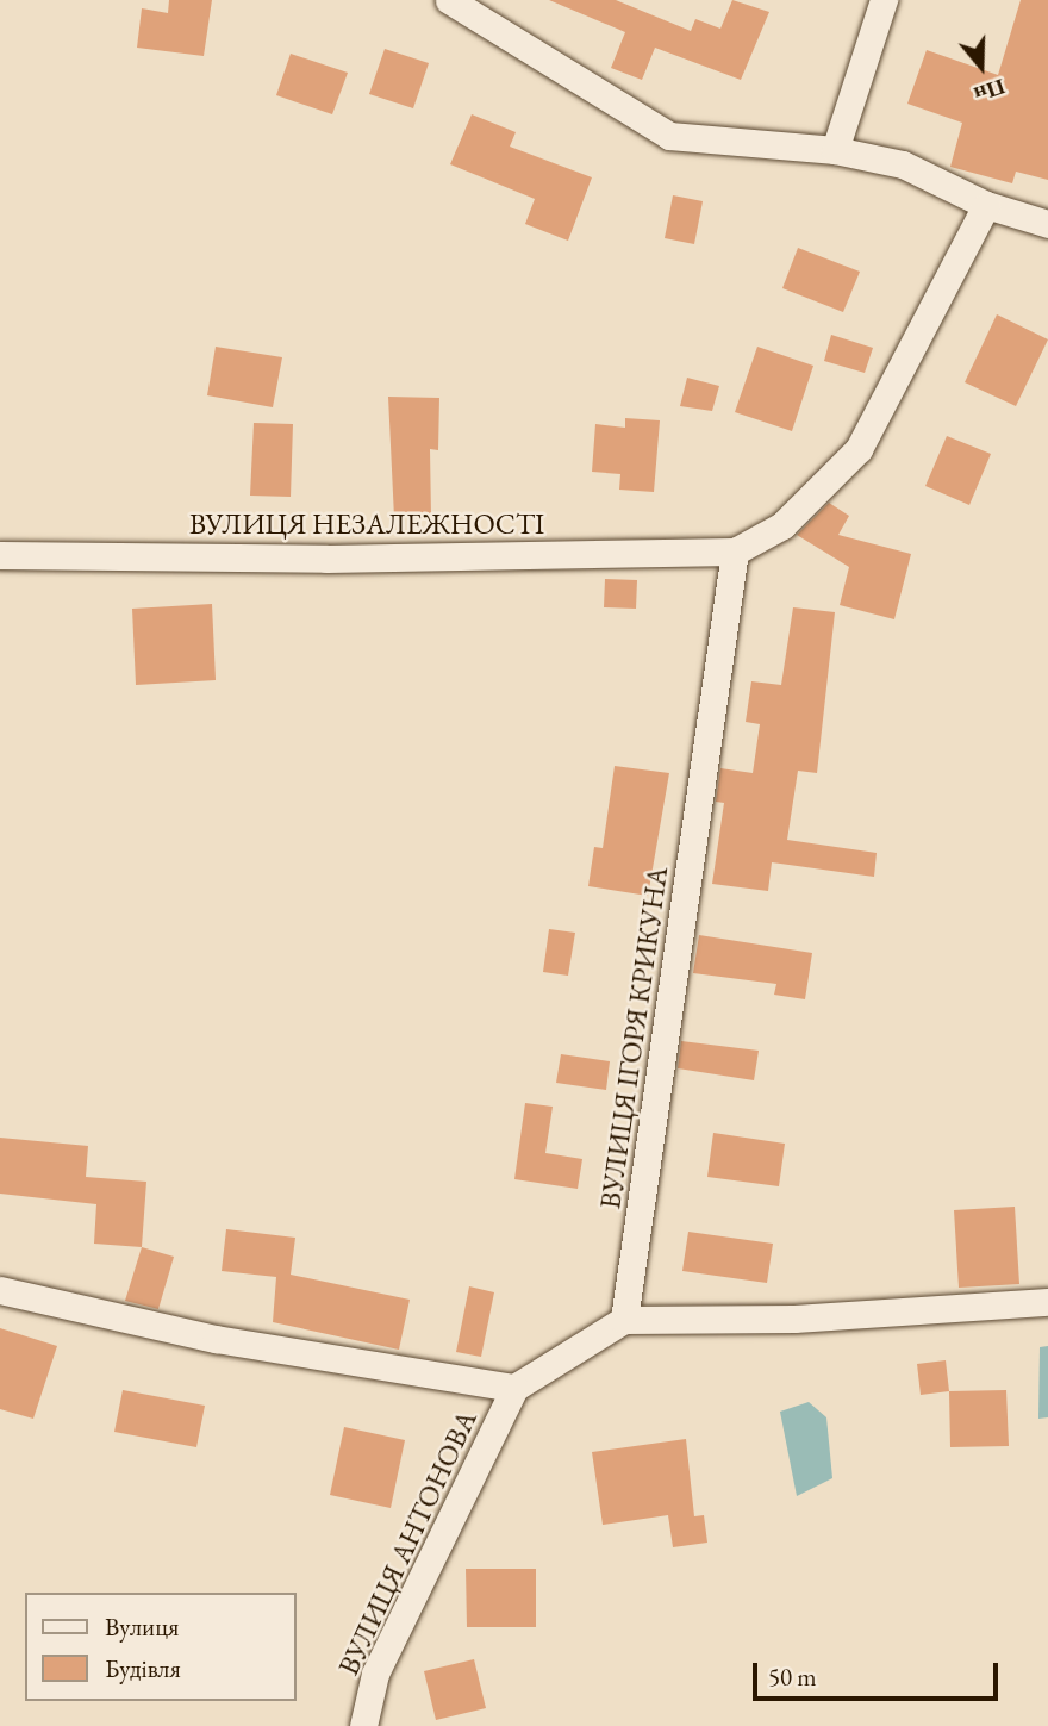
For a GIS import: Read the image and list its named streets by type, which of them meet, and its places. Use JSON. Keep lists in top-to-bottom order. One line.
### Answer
{"streets":{"street":["ВУЛИЦЯ НЕЗАЛЕЖНОСТІ","ВУЛИЦЯ ІГОРЯ КРИКУНА","ВУЛИЦЯ АНТОНОВА"]},"crossings":[["ВУЛИЦЯ НЕЗАЛЕЖНОСТІ","ВУЛИЦЯ ІГОРЯ КРИКУНА"]],"legend":["Вулиця","Будівля"],"scale_bar":"50 m","north":"bottom"}
